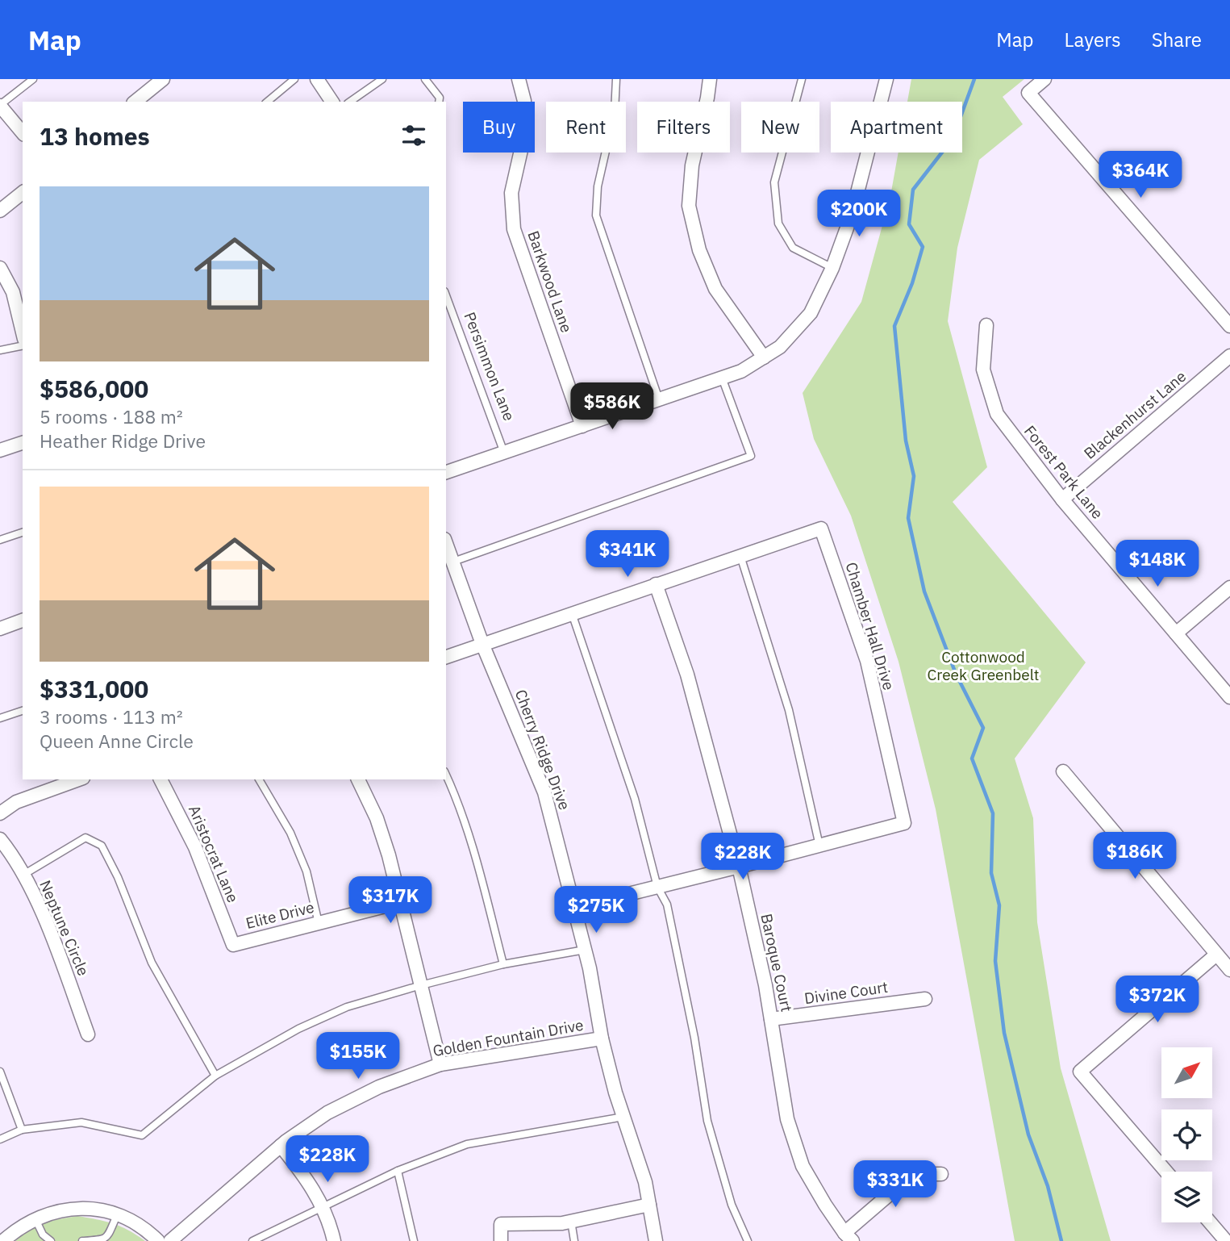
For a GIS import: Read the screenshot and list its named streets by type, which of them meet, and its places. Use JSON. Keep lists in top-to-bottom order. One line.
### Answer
{"streets":{"street":["Barkwood Lane","Blackenhurst Lane","Forest Park Lane","Chamber Hall Drive","Cherry Ridge Drive","Aristocrat Lane","Elite Drive","Neptune Circle","Baroque Court","Divine Court","Golden Fountain Drive"],"lane":["Persimmon Lane"]},"crossings":[["Blackenhurst Lane","Forest Park Lane"],["Chamber Hall Drive","Cherry Ridge Drive"],["Chamber Hall Drive","Baroque Court"],["Cherry Ridge Drive","Golden Fountain Drive"],["Aristocrat Lane","Elite Drive"],["Baroque Court","Divine Court"]],"parks":["Cottonwood Creek Greenbelt"],"north":"top right","page":{"header":"Map","nav":["Map","Layers","Share"],"chip":["Buy","Rent","Filters","New","Apartment"],"heading":"13 homes","price":["$364K","$200K","$586K","$341K","$148K","$186K","$228K","$317K","$275K","$372K","$155K","$228K","$331K"],"list":[{"name":"$586,000","note":"5 rooms · 188 m² · Heather Ridge Drive"},{"name":"$331,000","note":"3 rooms · 113 m² · Queen Anne Circle"}]}}
